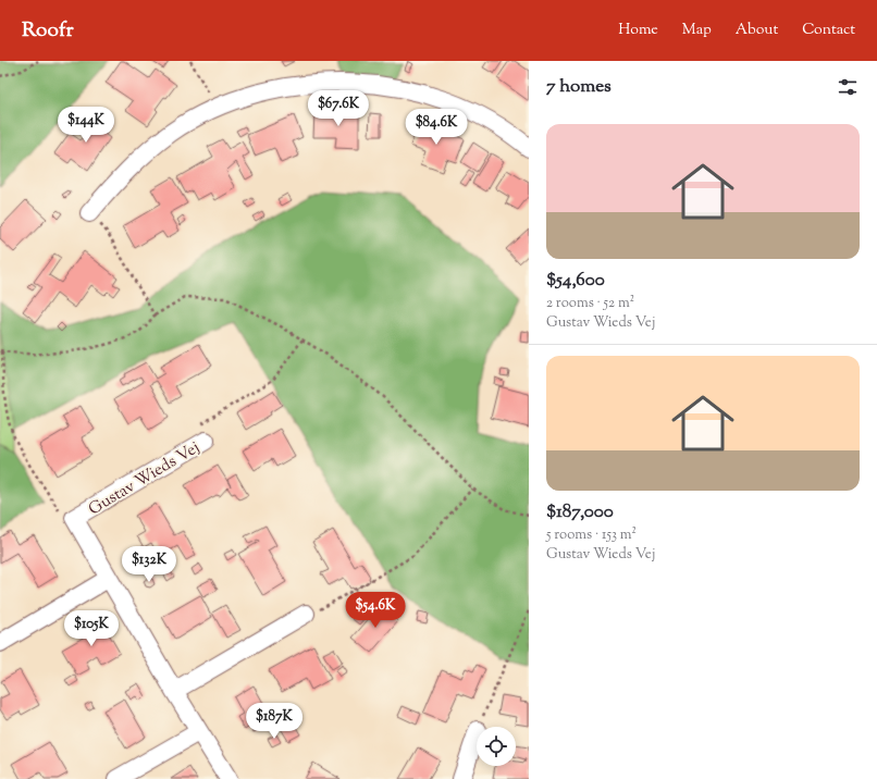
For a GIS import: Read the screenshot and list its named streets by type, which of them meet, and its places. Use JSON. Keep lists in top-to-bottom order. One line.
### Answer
{"streets":{"street":["Gustav Wieds Vej"]},"page":{"header":"Roofr","nav":["Home","Map","About","Contact"],"heading":"7 homes","price":["$67.6K","$144K","$84.6K","$132K","$54.6K","$105K","$187K"],"list":[{"name":"$54,600","note":"2 rooms · 52 m² · Gustav Wieds Vej"},{"name":"$187,000","note":"5 rooms · 153 m² · Gustav Wieds Vej"}]}}
